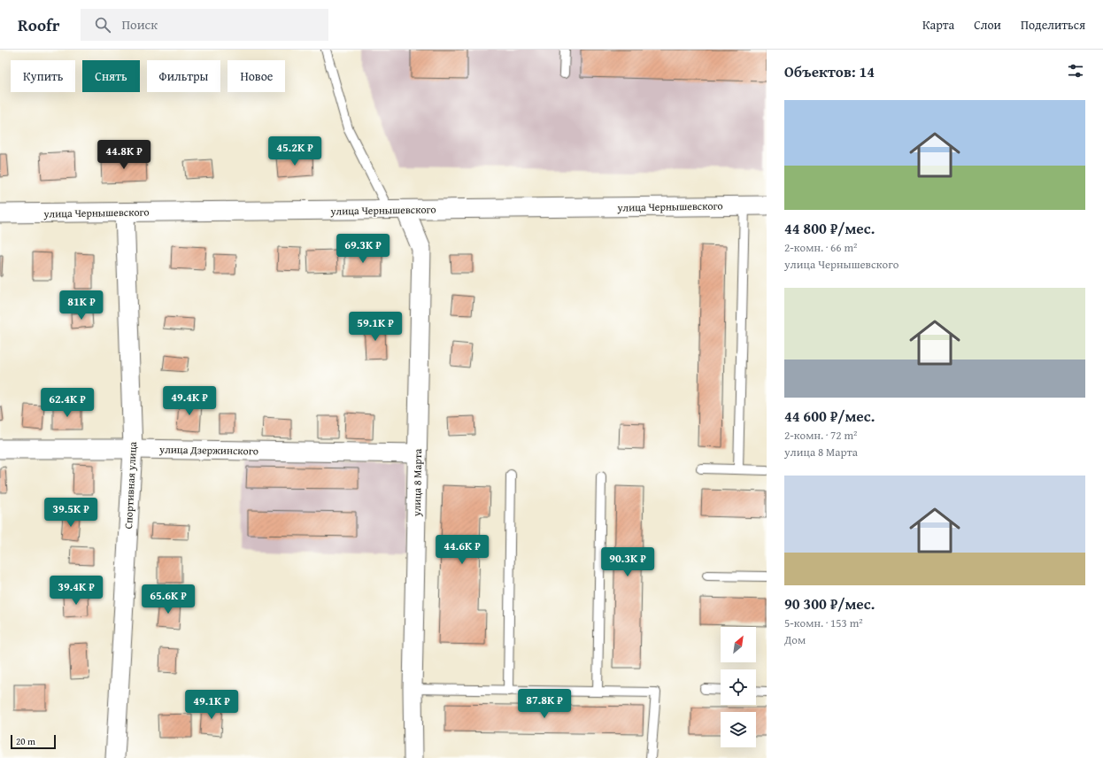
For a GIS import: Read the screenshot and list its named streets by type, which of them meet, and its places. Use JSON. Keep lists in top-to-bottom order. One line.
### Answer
{"streets":{"street":["улица Чернышевского","улица Дзержинского","улица 8 Марта","Спортивная улица"]},"crossings":[["улица Чернышевского","улица 8 Марта"],["улица Чернышевского","Спортивная улица"],["улица Дзержинского","улица 8 Марта"],["улица Дзержинского","Спортивная улица"]],"scale_bar":"20 m","north":"top right","page":{"header":"Roofr","search":"Поиск","nav":["Карта","Слои","Поделиться"],"heading":"Объектов: 14","chip":["Купить","Снять","Фильтры","Новое"],"list":[{"name":"44 800 ₽/мес.","note":"2-комн. · 66 m² · улица Чернышевского"},{"name":"44 600 ₽/мес.","note":"2-комн. · 72 m² · улица 8 Марта"},{"name":"90 300 ₽/мес.","note":"5-комн. · 153 m² · Дом"}],"price":["45.2K ₽","44.8K ₽","69.3K ₽","81K ₽","59.1K ₽","49.4K ₽","62.4K ₽","39.5K ₽","44.6K ₽","90.3K ₽","39.4K ₽","65.6K ₽","87.8K ₽","49.1K ₽"],"scale":"20 m"}}
